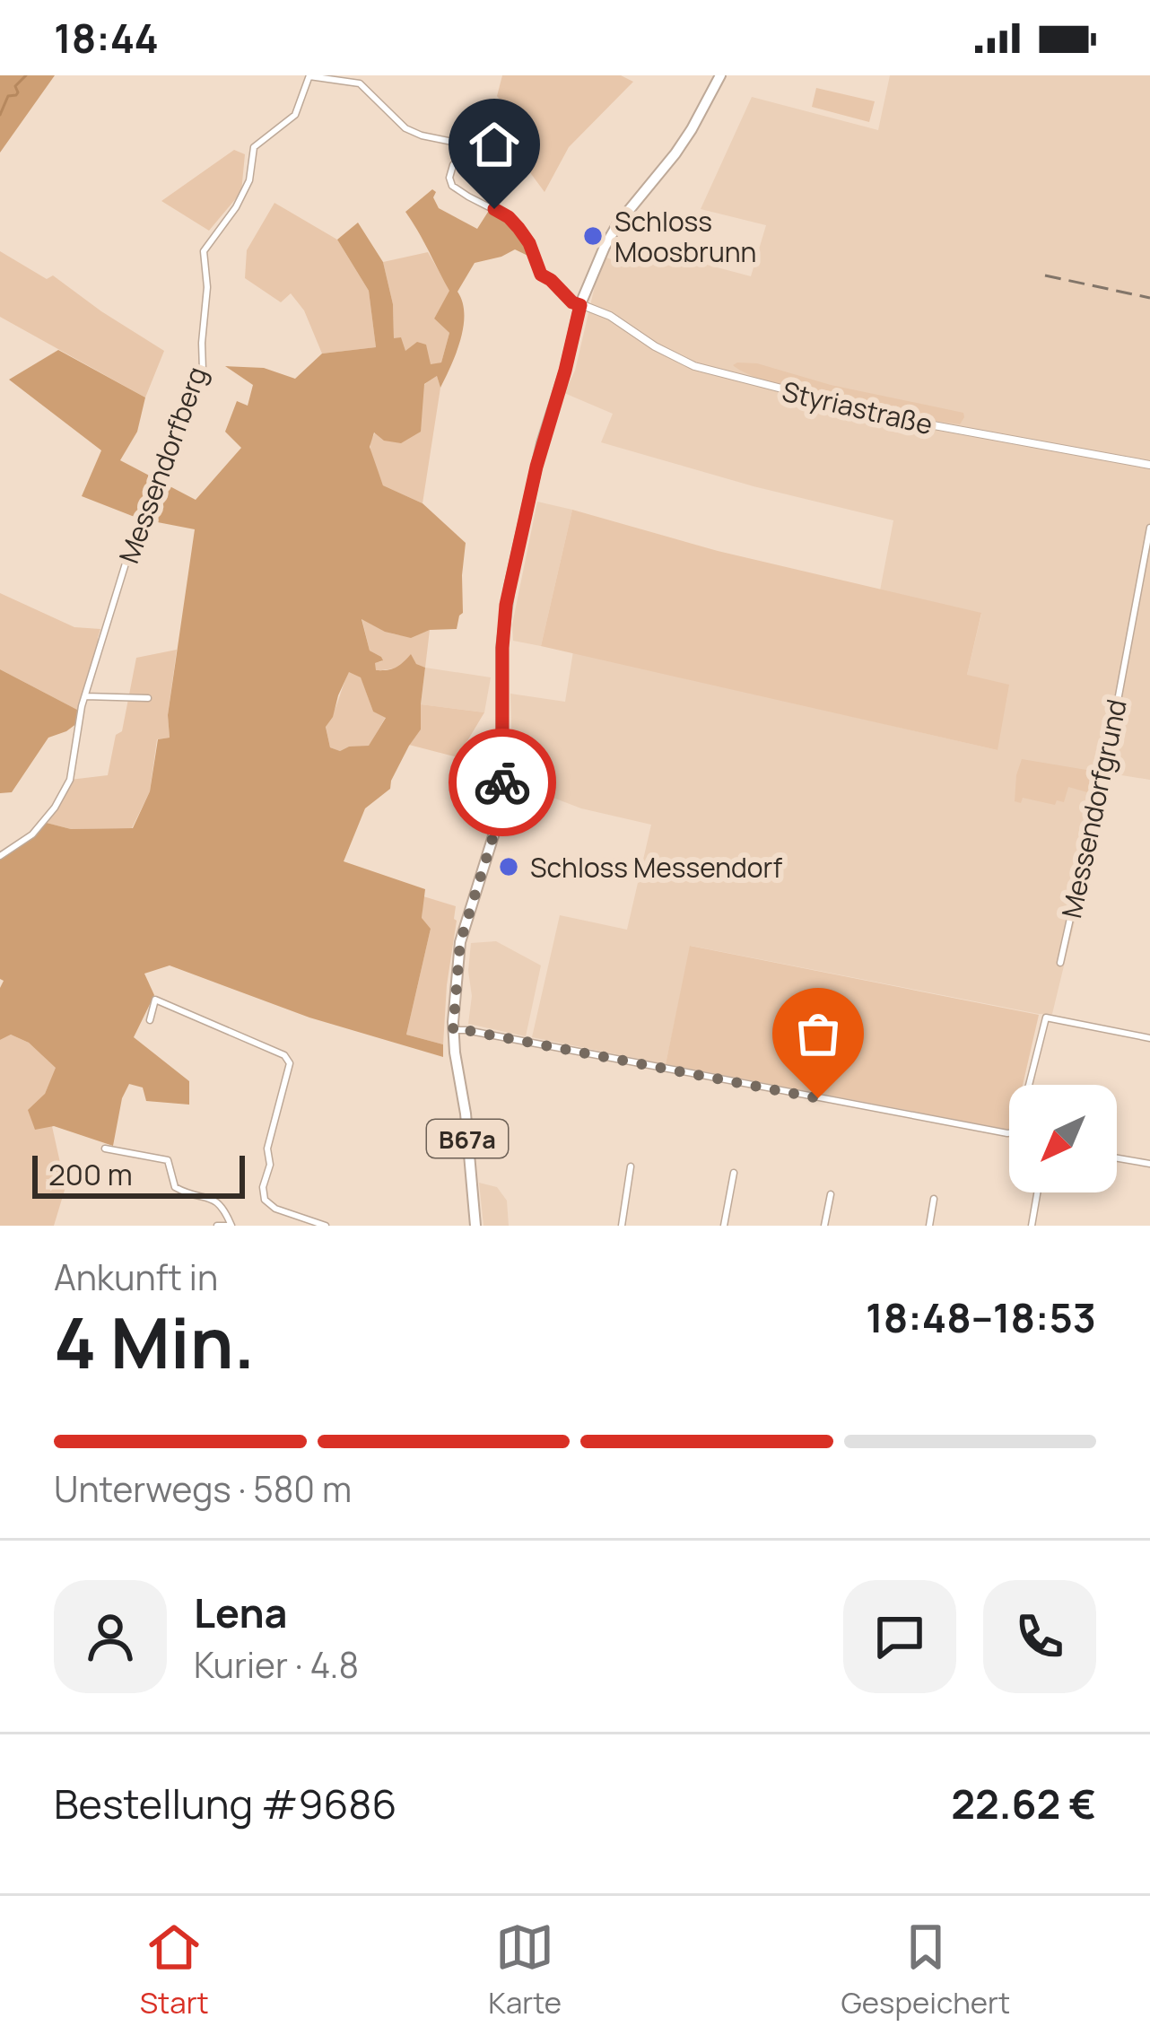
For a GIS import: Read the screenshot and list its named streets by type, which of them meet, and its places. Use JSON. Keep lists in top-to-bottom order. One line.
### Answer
{"streets":{"main road":["B67a"],"street":["Styriastraße","Messendorfberg","Messendorfgrund"]},"crossings":[["Styriastraße","B67a"]],"places":["Schloss Moosbrunn","Schloss Messendorf"],"scale_bar":"200 m","north":"bottom left","page":{"status":"18:44","scale":"200 m","heading":["4 Min.","Ankunft in","18:48–18:53"],"panel":["Lena","Kurier · 4.8","Bestellung #9686","22.62 €"],"bar":"Unterwegs · 580 m","tabs":["Start","Karte","Gespeichert"]}}
